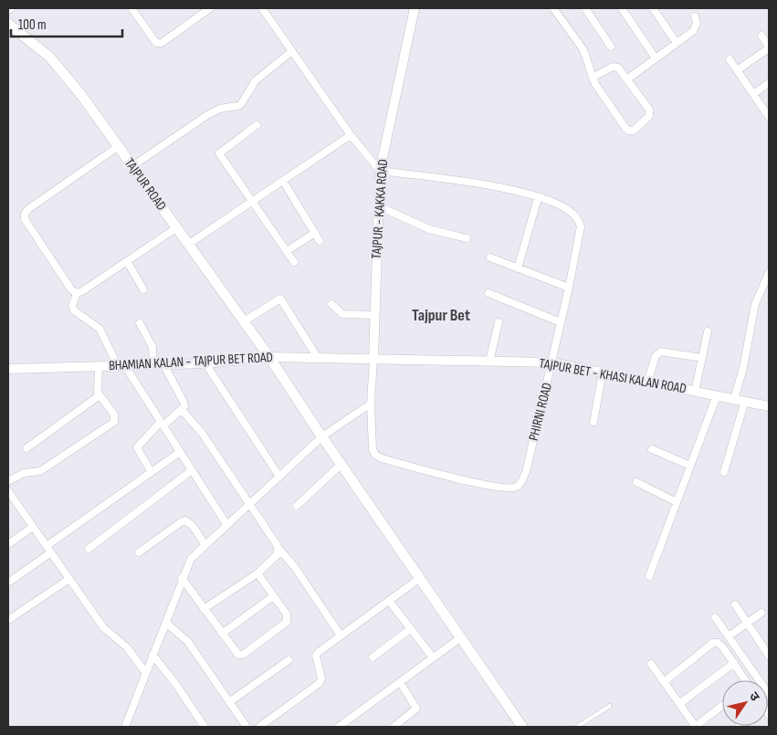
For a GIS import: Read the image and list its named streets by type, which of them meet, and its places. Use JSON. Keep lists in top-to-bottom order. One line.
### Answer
{"streets":{"main road":["TAJPUR ROAD"],"street":["TAJPUR - KAKKA ROAD","BHAMIAN KALAN - TAJPUR BET ROAD","TAJPUR BET - KHASI KALAN ROAD","PHIRNI ROAD"]},"crossings":[["TAJPUR ROAD","BHAMIAN KALAN - TAJPUR BET ROAD"],["TAJPUR - KAKKA ROAD","BHAMIAN KALAN - TAJPUR BET ROAD"],["TAJPUR - KAKKA ROAD","TAJPUR BET - KHASI KALAN ROAD"],["TAJPUR - KAKKA ROAD","PHIRNI ROAD"],["BHAMIAN KALAN - TAJPUR BET ROAD","TAJPUR BET - KHASI KALAN ROAD"],["BHAMIAN KALAN - TAJPUR BET ROAD","PHIRNI ROAD"],["TAJPUR BET - KHASI KALAN ROAD","PHIRNI ROAD"]],"districts":["Tajpur Bet"],"scale_bar":"100 m","north":"top right"}
